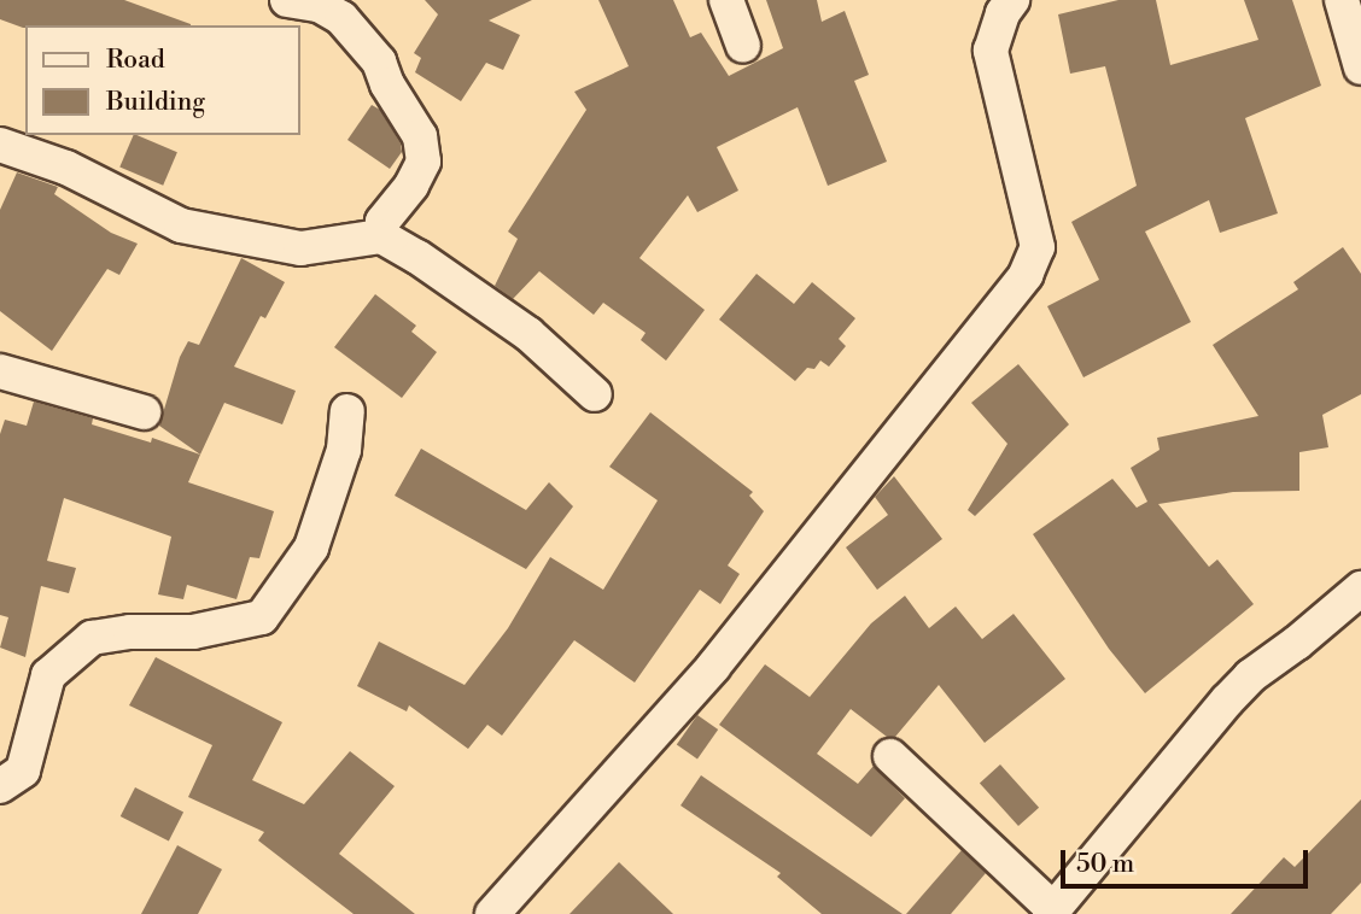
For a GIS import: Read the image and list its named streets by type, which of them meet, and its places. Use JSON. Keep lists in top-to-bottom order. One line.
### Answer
{"legend":["Road","Building"],"scale_bar":"50 m"}
